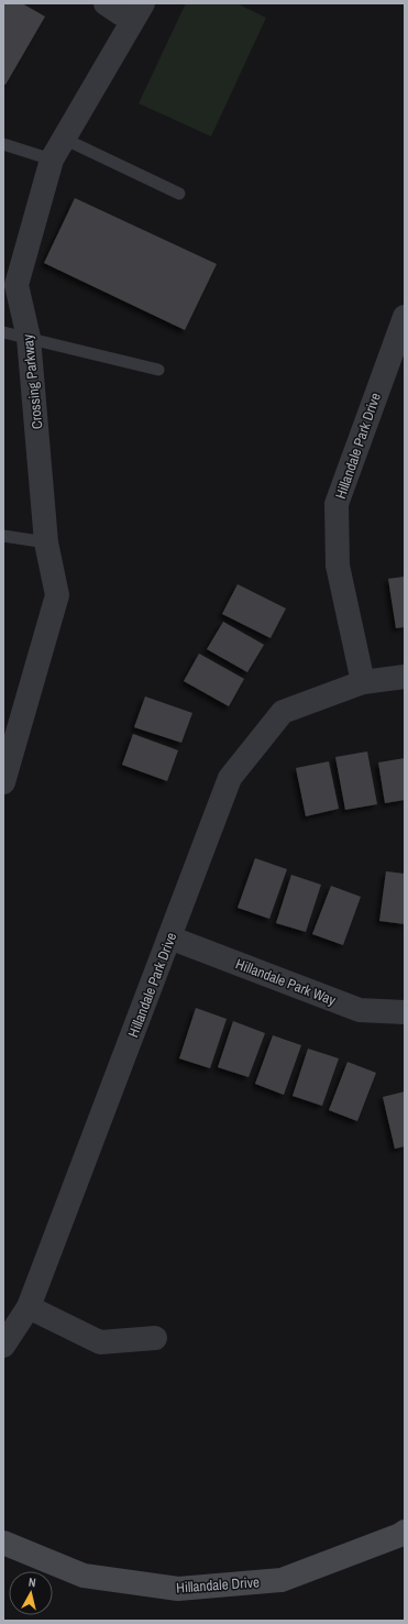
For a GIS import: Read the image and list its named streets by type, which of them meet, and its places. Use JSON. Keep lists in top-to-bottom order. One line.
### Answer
{"streets":{"main road":["Hillandale Drive"],"street":["Crossing Parkway","Hillandale Park Drive","Hillandale Park Way"]},"crossings":[["Hillandale Park Drive","Hillandale Park Way"]],"north":"top"}
